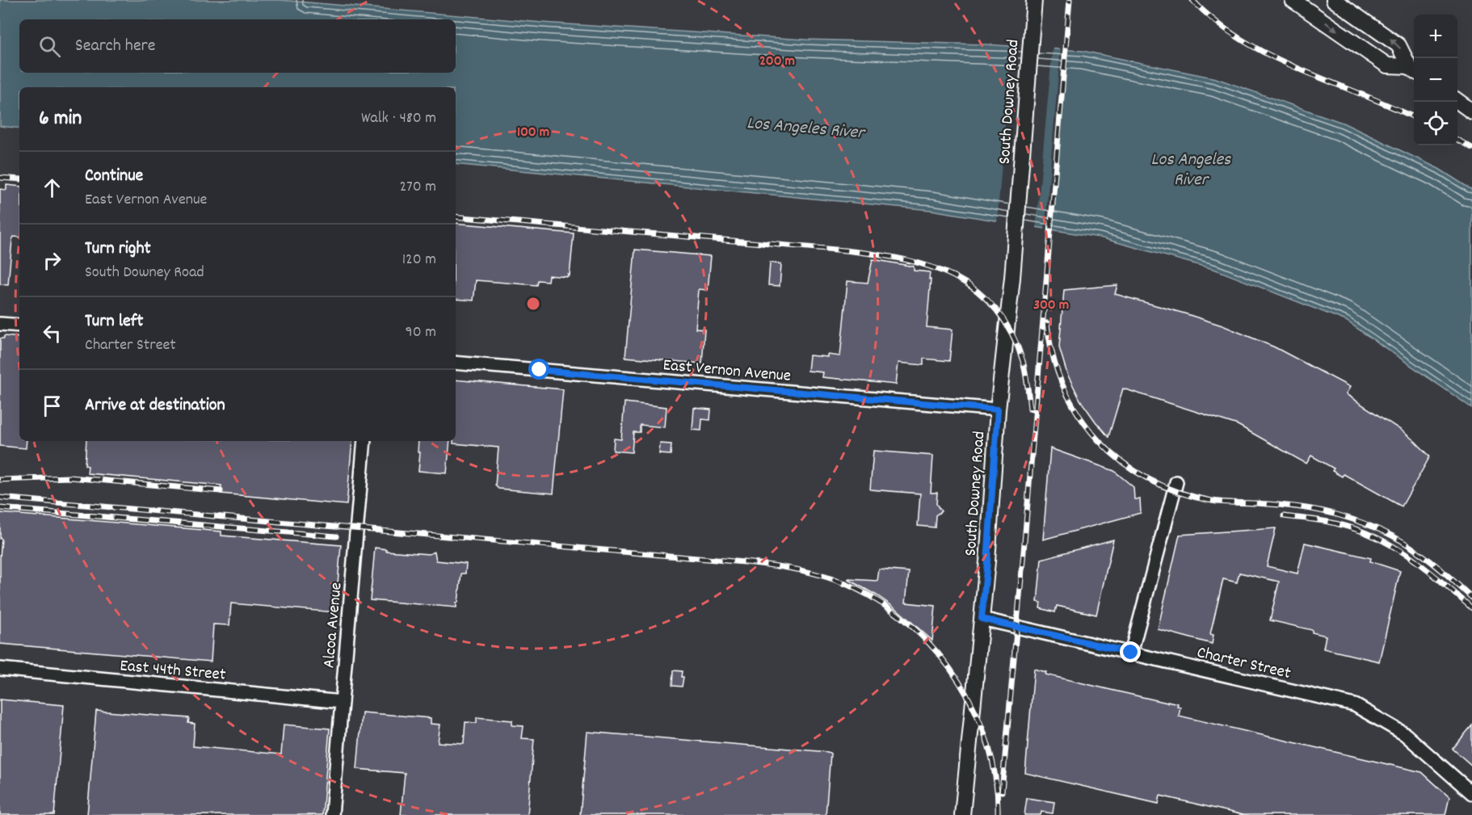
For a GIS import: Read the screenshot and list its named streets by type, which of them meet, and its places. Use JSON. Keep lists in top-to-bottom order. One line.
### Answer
{"streets":{"main road":["South Downey Road"],"street":["East Vernon Avenue","Alcoa Avenue","Charter Street","East 44th Street"]},"crossings":[["South Downey Road","East Vernon Avenue"],["South Downey Road","Charter Street"],["Alcoa Avenue","East 44th Street"]],"water":["Los Angeles River"],"page":{"map_buttons":["+","−"],"search":"Search here","heading":["6 min","Walk · 480 m"],"list":[["Continue","East Vernon Avenue","270 m"],["Turn right","South Downey Road","120 m"],["Turn left","Charter Street","90 m"],"Arrive at destination"]},"rings":["200 m","100 m","300 m"]}
